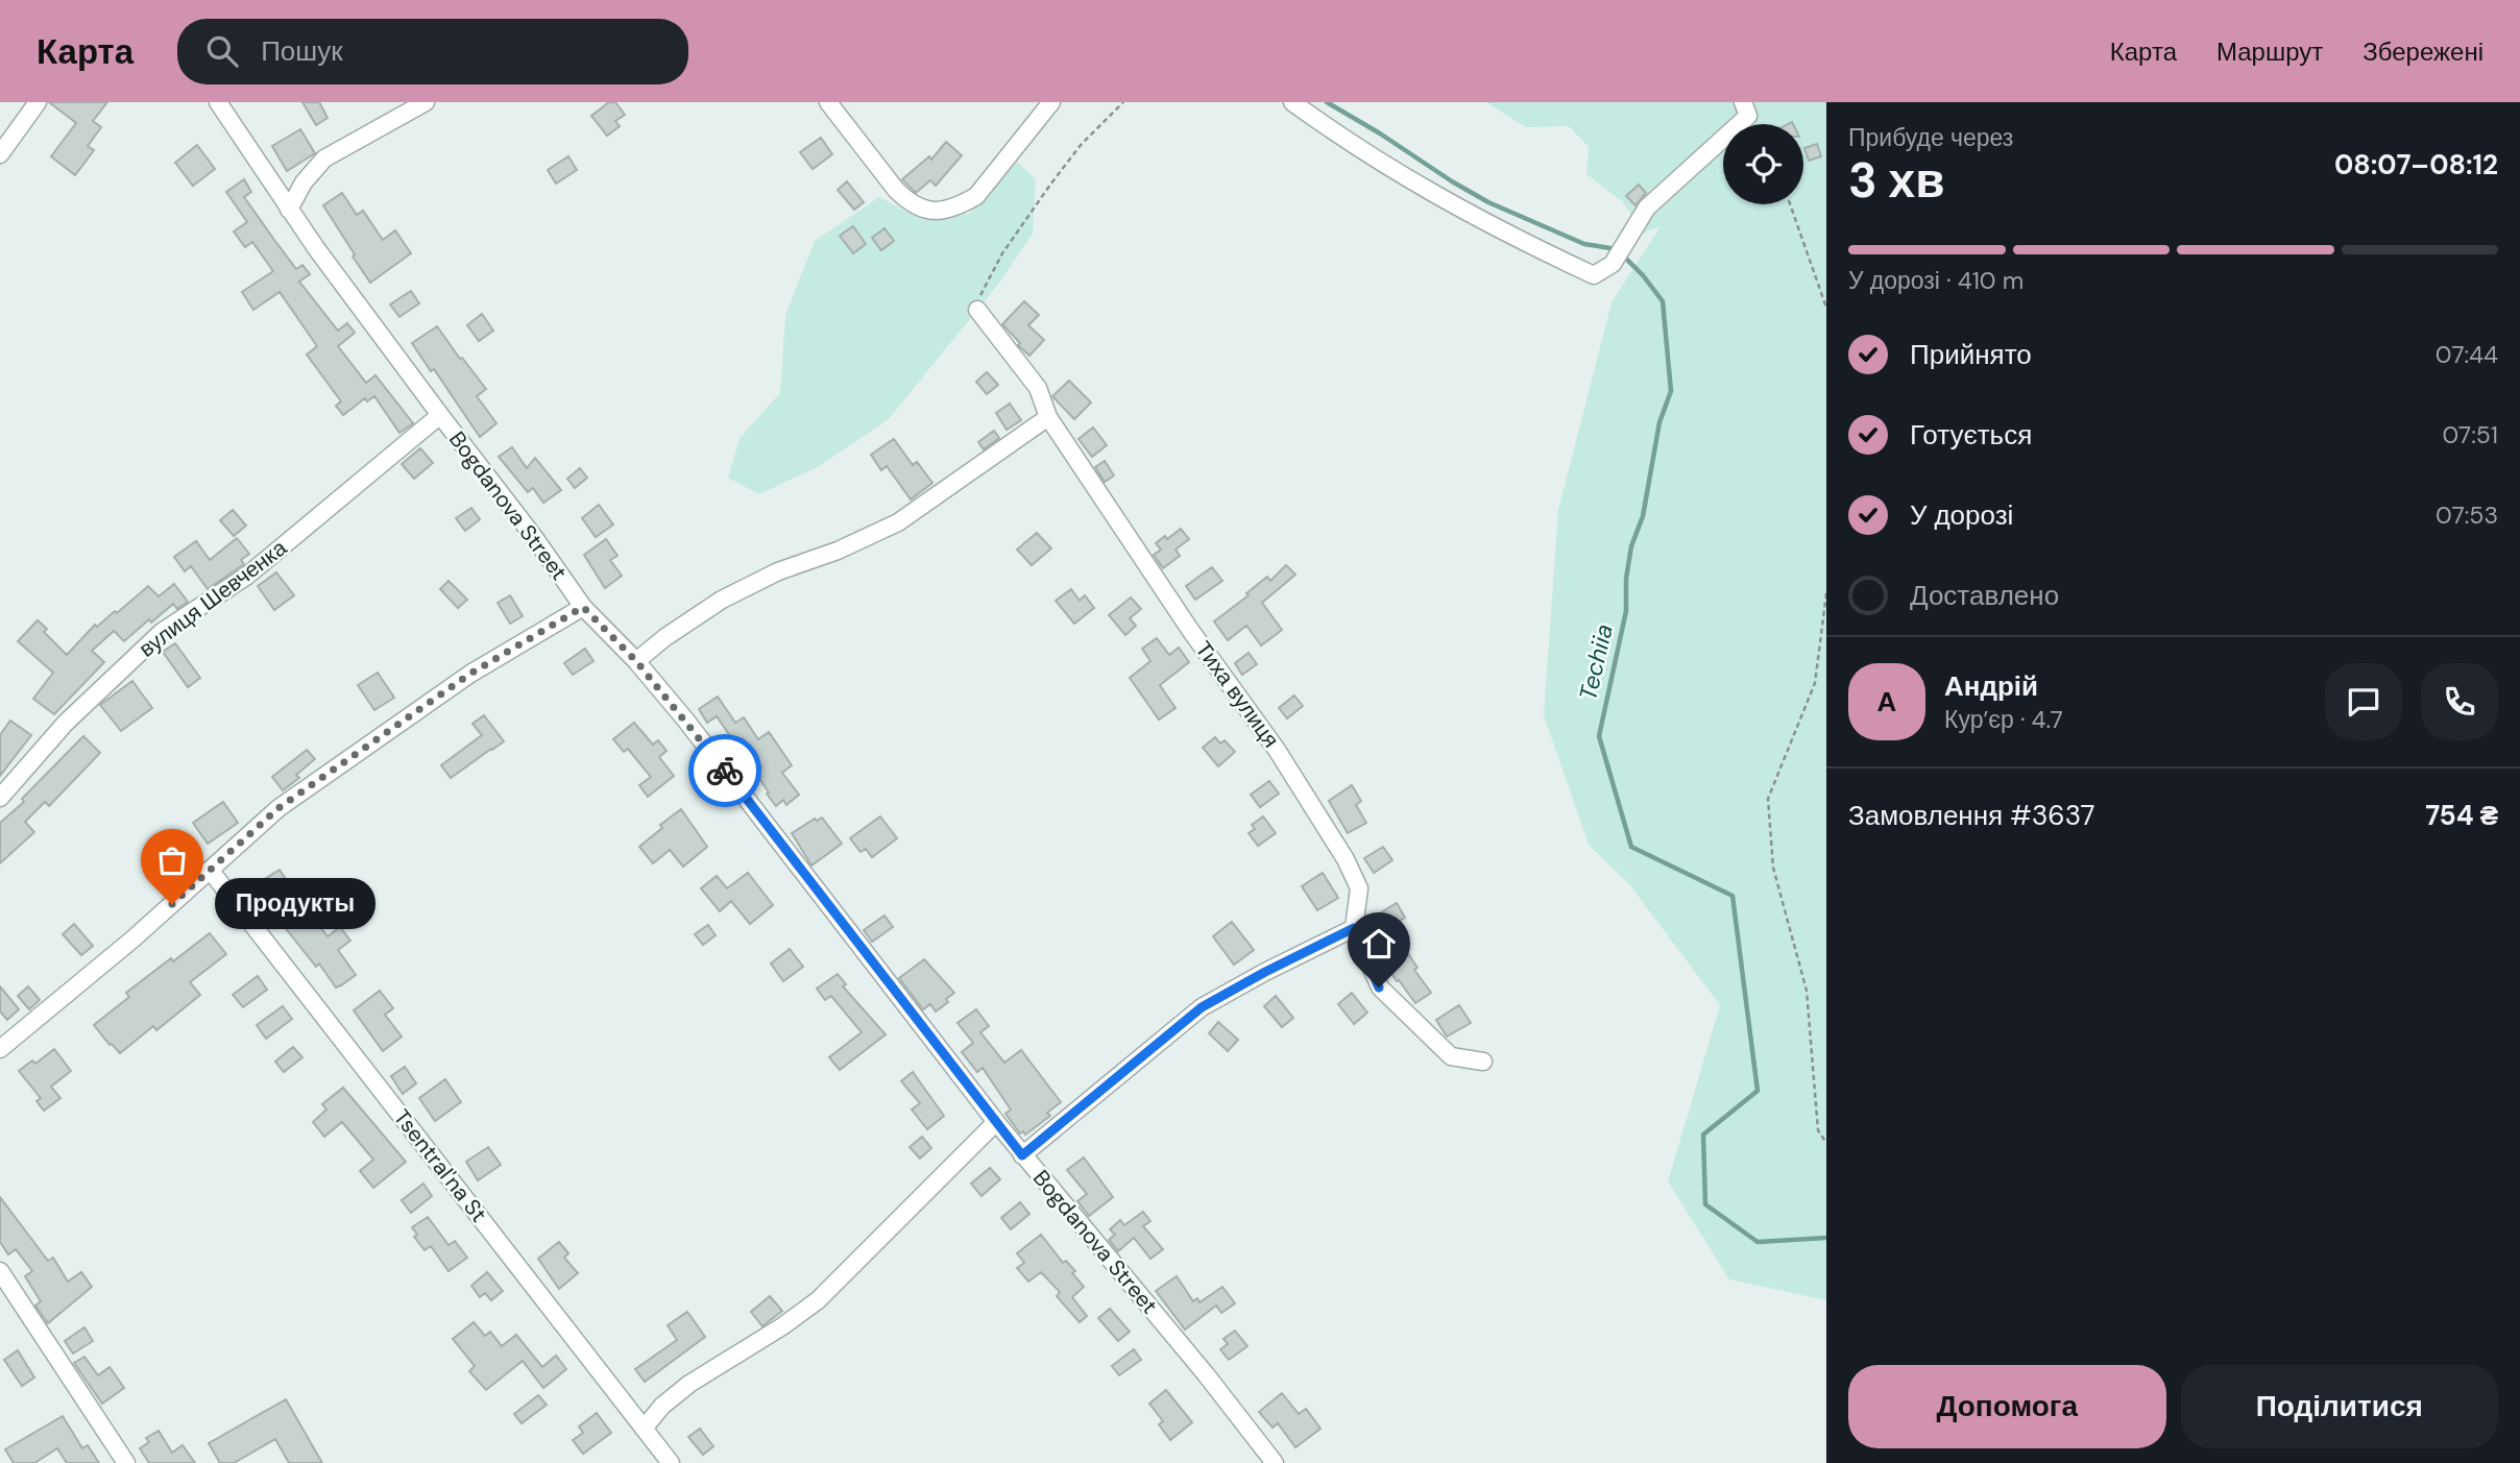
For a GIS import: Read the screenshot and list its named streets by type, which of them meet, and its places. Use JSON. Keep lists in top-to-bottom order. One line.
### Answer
{"streets":{"street":["Bogdanova Street","вулиця Шевченка","Тиха вулиця","Tsentral'na St"]},"crossings":[["Bogdanova Street","вулиця Шевченка"]],"water":["Techiia"],"places":["Продукты"],"page":{"header":"Карта","search":"Пошук","nav":["Карта","Маршрут","Збережені"],"heading":["3 хв","Прибуде через","08:07–08:12"],"panel":["Андрій","Кур’єр · 4.7","Замовлення #3637","754 ₴"],"bar":"У дорозі · 410 m","list":[["Прийнято","07:44"],["Готується","07:51"],["У дорозі","07:53"],"Доставлено"],"round":"А","bubble":"Продукты","buttons":["Допомога","Поділитися"]}}
